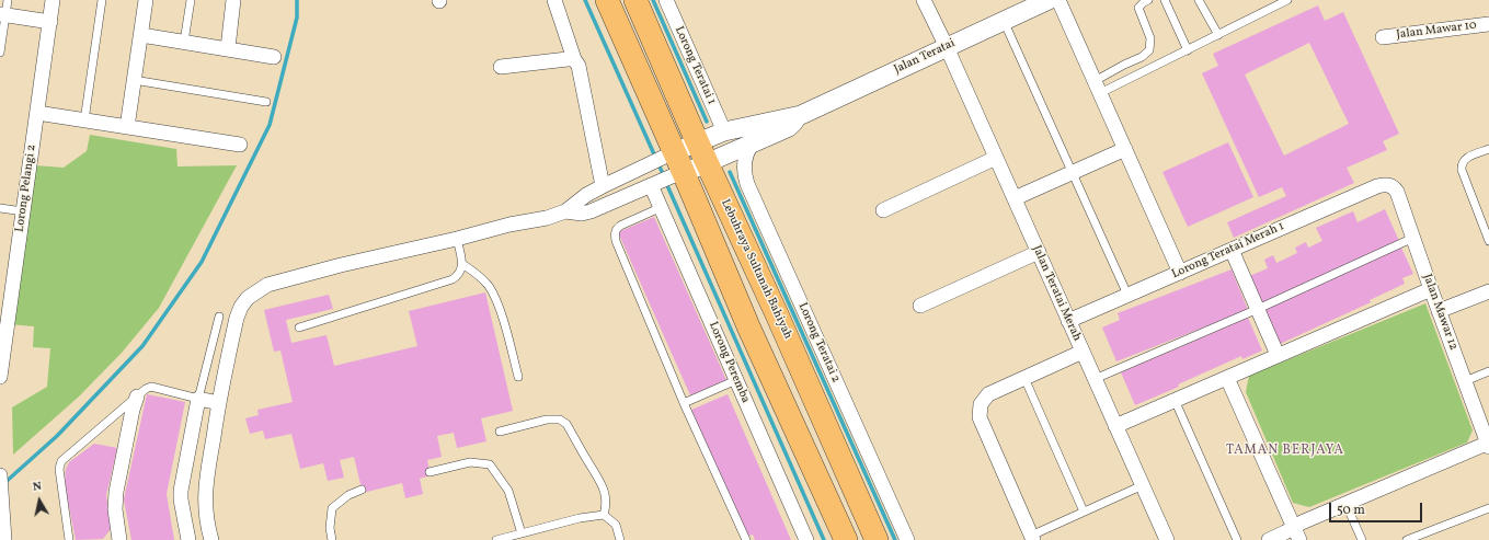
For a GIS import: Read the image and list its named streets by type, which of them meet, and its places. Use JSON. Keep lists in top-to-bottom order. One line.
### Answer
{"streets":{"main road":["Lebuhraya Sultanah Bahiyah"],"street":["Jalan Mawar 10","Jalan Teratai","Lorong Teratai 1","Lorong Pelangi 2","Lorong Teratai Merah 1","Jalan Teratai Merah","Jalan Mawar 12","Lorong Teratai 2","Lorong Peremba"]},"crossings":[["Jalan Teratai","Lorong Teratai 1"],["Jalan Teratai","Lebuhraya Sultanah Bahiyah"],["Jalan Teratai","Jalan Teratai Merah"],["Jalan Teratai","Lorong Teratai 2"],["Lorong Teratai Merah 1","Jalan Teratai Merah"],["Lorong Teratai Merah 1","Jalan Mawar 12"]],"districts":["TAMAN BERJAYA"],"scale_bar":"50 m","north":"top"}
